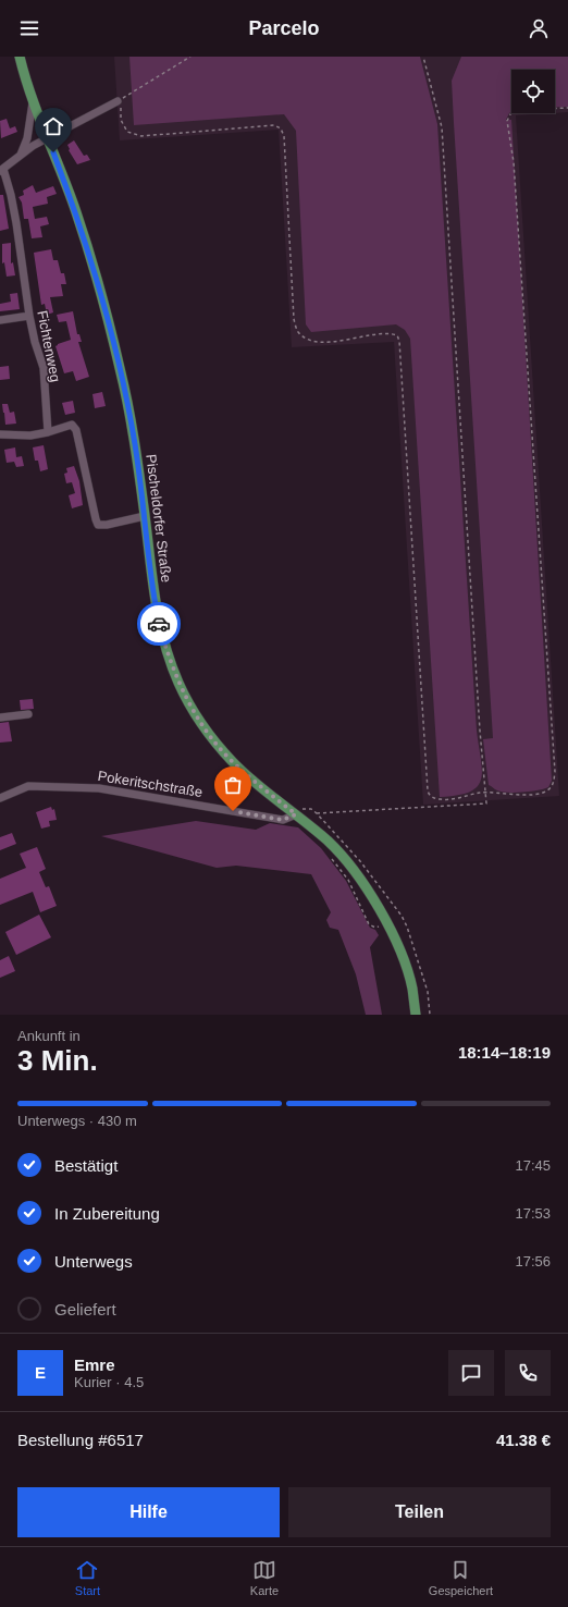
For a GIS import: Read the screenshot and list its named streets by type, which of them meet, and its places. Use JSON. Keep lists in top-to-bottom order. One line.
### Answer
{"streets":{"main road":["Pischeldorfer Straße"],"street":["Fichtenweg","Pokeritschstraße"]},"crossings":[["Pischeldorfer Straße","Pokeritschstraße"]],"page":{"header":"Parcelo","heading":["3 Min.","Ankunft in","18:14–18:19"],"panel":["Emre","Kurier · 4.5","Bestellung #6517","41.38 €"],"bar":"Unterwegs · 430 m","list":[["Bestätigt","17:45"],["In Zubereitung","17:53"],["Unterwegs","17:56"],"Geliefert"],"round":"E","buttons":["Hilfe","Teilen"],"tabs":["Start","Karte","Gespeichert"]}}
